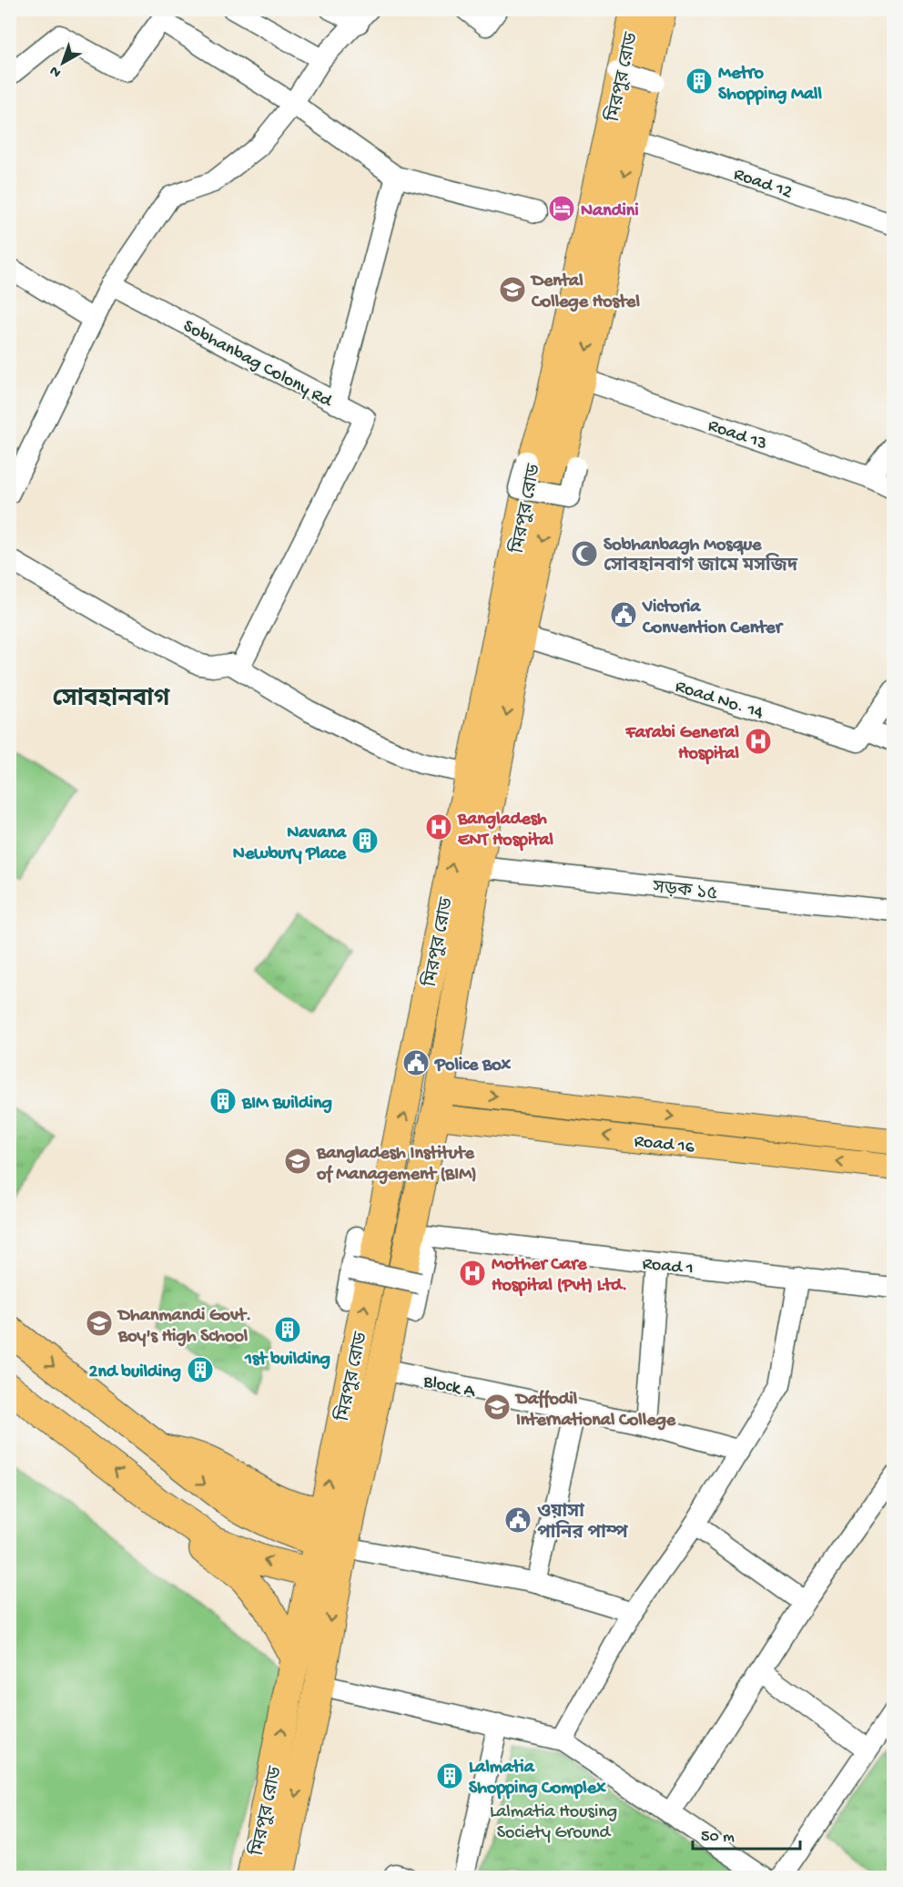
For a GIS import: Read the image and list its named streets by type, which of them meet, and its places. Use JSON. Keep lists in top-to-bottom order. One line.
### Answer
{"streets":{"highway":["মিরপুর রোড"],"main road":["Road 16"],"street":["Road 12","Sobhanbag Colony Rd","Road 13","Road No. 14","সড়ক ১৫","Road 1","Block A"]},"crossings":[["মিরপুর রোড","Road 12"],["মিরপুর রোড","Road 13"],["মিরপুর রোড","Road No. 14"],["মিরপুর রোড","সড়ক ১৫"],["মিরপুর রোড","Road 16"],["মিরপুর রোড","Road 1"],["মিরপুর রোড","Block A"]],"districts":["সোবহানবাগ"],"parks":["Lalmatia Housing Society Ground"],"places":{"building":["Metro Shopping Mall","Navana Newbury Place","BIM Building","1st building","2nd building","Lalmatia Shopping Complex"],"hotel":["Nandini"],"school or university":["Dental College Hostel","Bangladesh Institute of Management (BIM)","Dhanmandi Govt. Boy's High School","Daffodil International College"],"mosque":["Sobhanbagh Mosque সোবহানবাগ জামে মসজিদ"],"public building":["Victoria Convention Center","Police Box","ওয়াসা পানির পাম্প"],"hospital":["Farabi General Hospital","Bangladesh ENT Hospital","Mother Care Hospital (Pvt) Ltd."]},"scale_bar":"50 m","north":"bottom left"}
